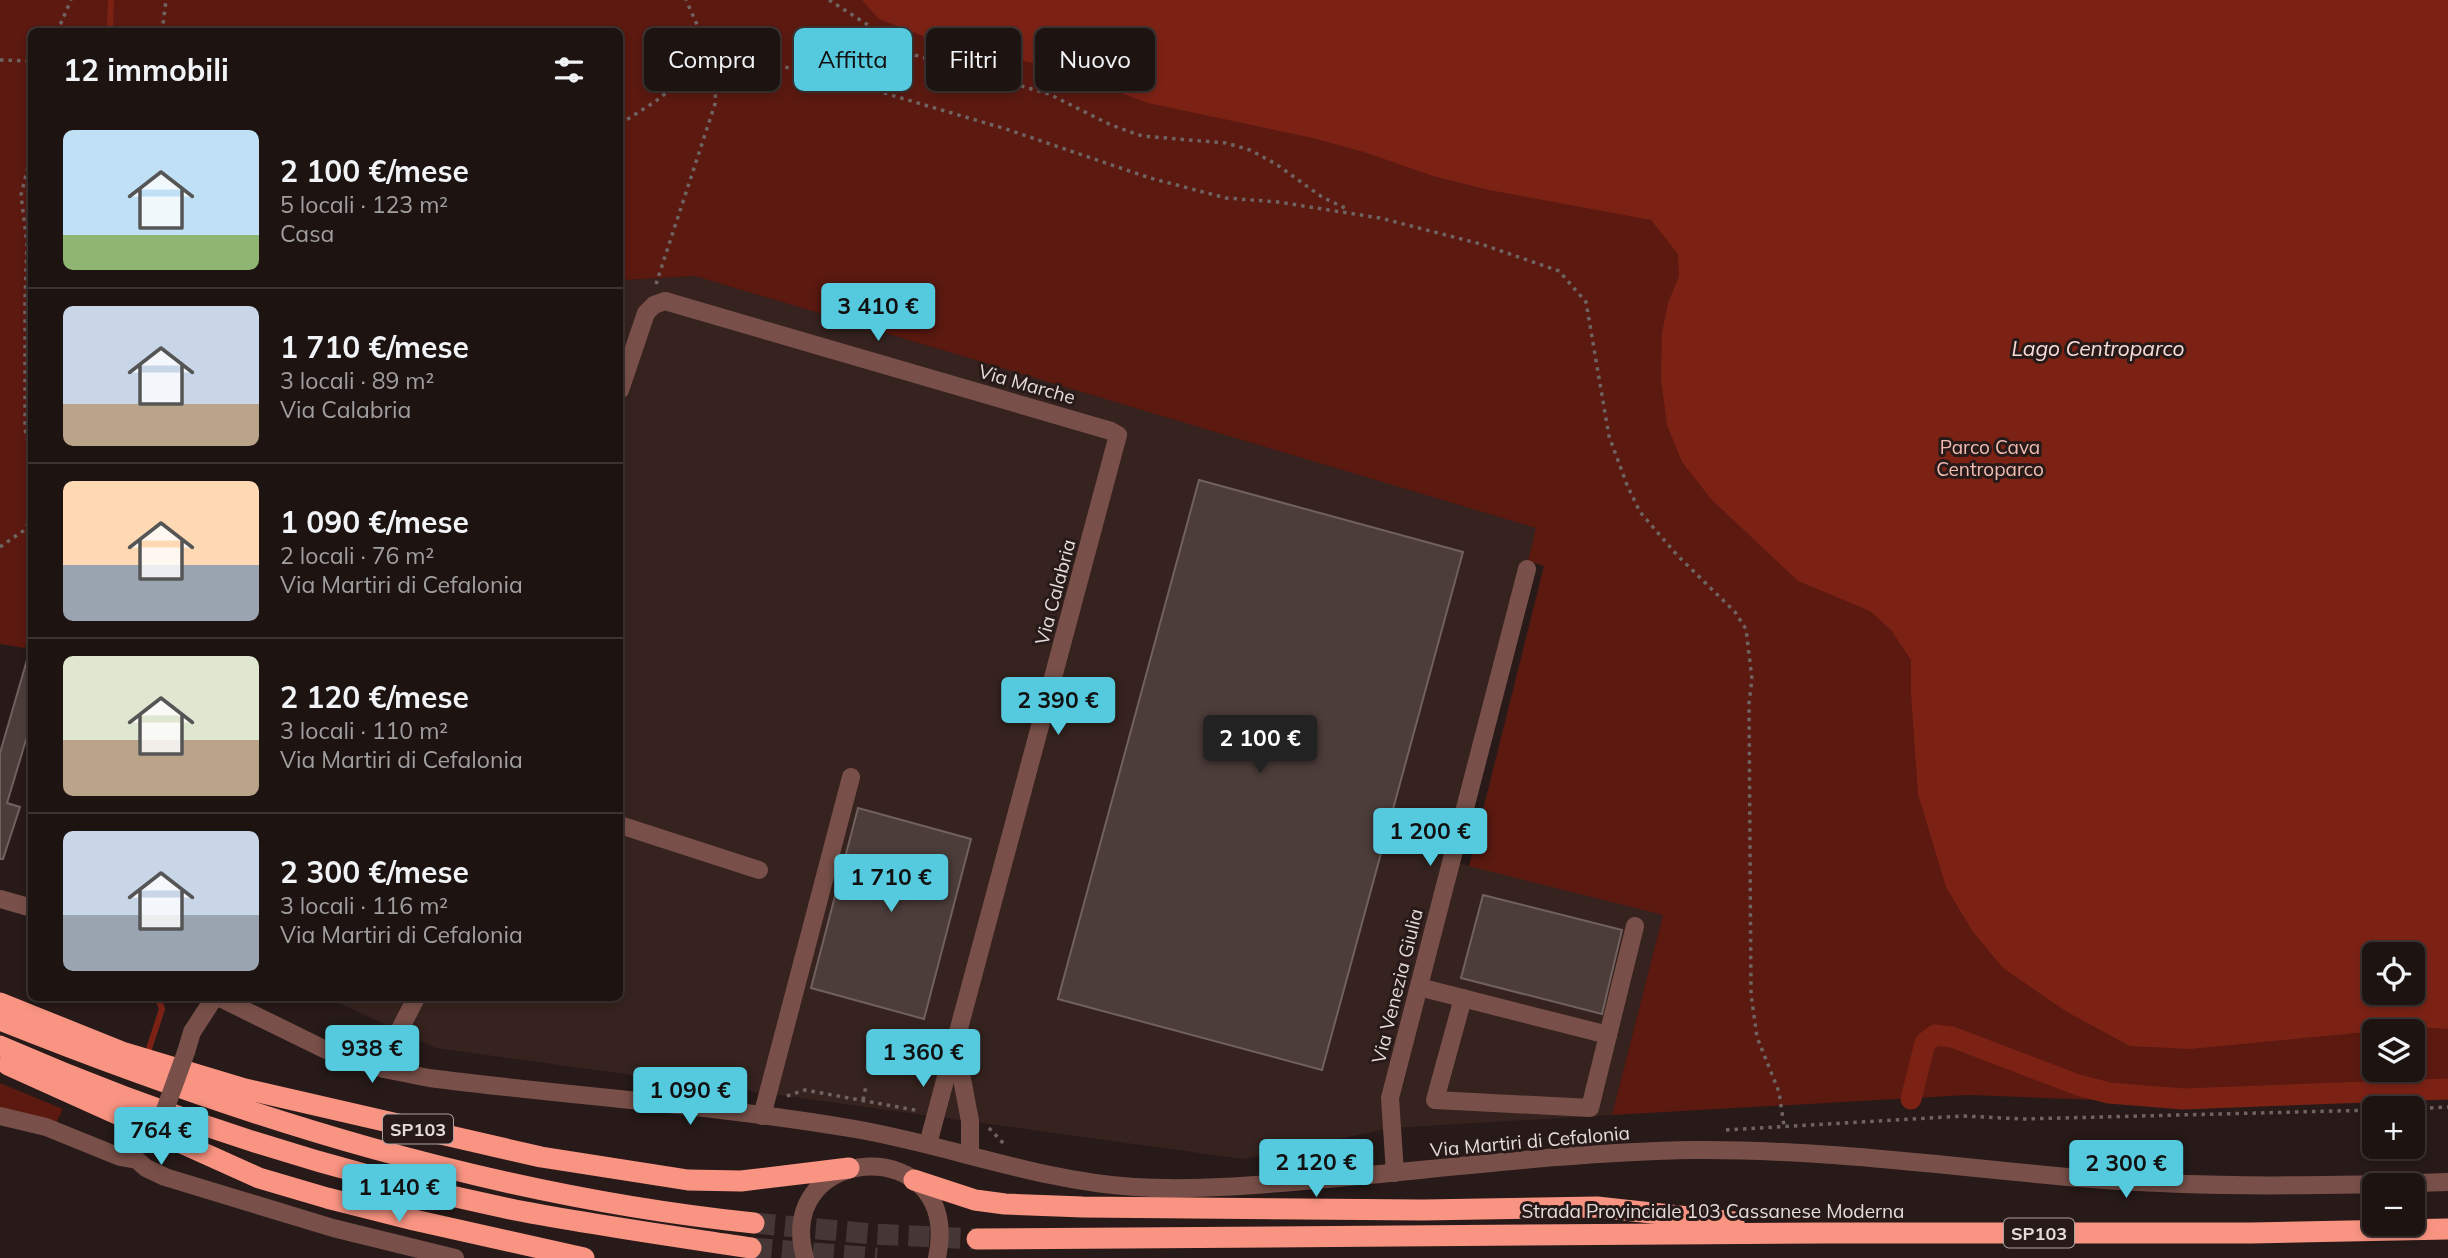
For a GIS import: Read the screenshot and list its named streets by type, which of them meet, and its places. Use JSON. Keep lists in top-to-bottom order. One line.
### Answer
{"streets":{"highway":["SP103","Strada Provinciale 103 Cassanese Moderna"],"street":["Via Marche","Via Calabria","Via Venezia Giulia","Via Martiri di Cefalonia"]},"crossings":[["Via Marche","Via Calabria"],["Via Calabria","Via Martiri di Cefalonia"],["Via Venezia Giulia","Via Martiri di Cefalonia"],["SP103","Strada Provinciale 103 Cassanese Moderna"]],"water":["Lago Centroparco"],"parks":["Parco Cava Centroparco"],"page":{"chip":["Compra","Affitta","Filtri","Nuovo"],"heading":"12 immobili","list":[{"name":"2 100 €/mese","note":"5 locali · 123 m² · Casa"},{"name":"1 710 €/mese","note":"3 locali · 89 m² · Via Calabria"},{"name":"1 090 €/mese","note":"2 locali · 76 m² · Via Martiri di Cefalonia"},{"name":"2 120 €/mese","note":"3 locali · 110 m² · Via Martiri di Cefalonia"},{"name":"2 300 €/mese","note":"3 locali · 116 m² · Via Martiri di Cefalonia"}],"price":["3 410 €","2 390 €","2 100 €","1 200 €","1 710 €","938 €","1 360 €","1 090 €","764 €","2 120 €","2 300 €","1 140 €"],"map_buttons":["+","−"]}}
